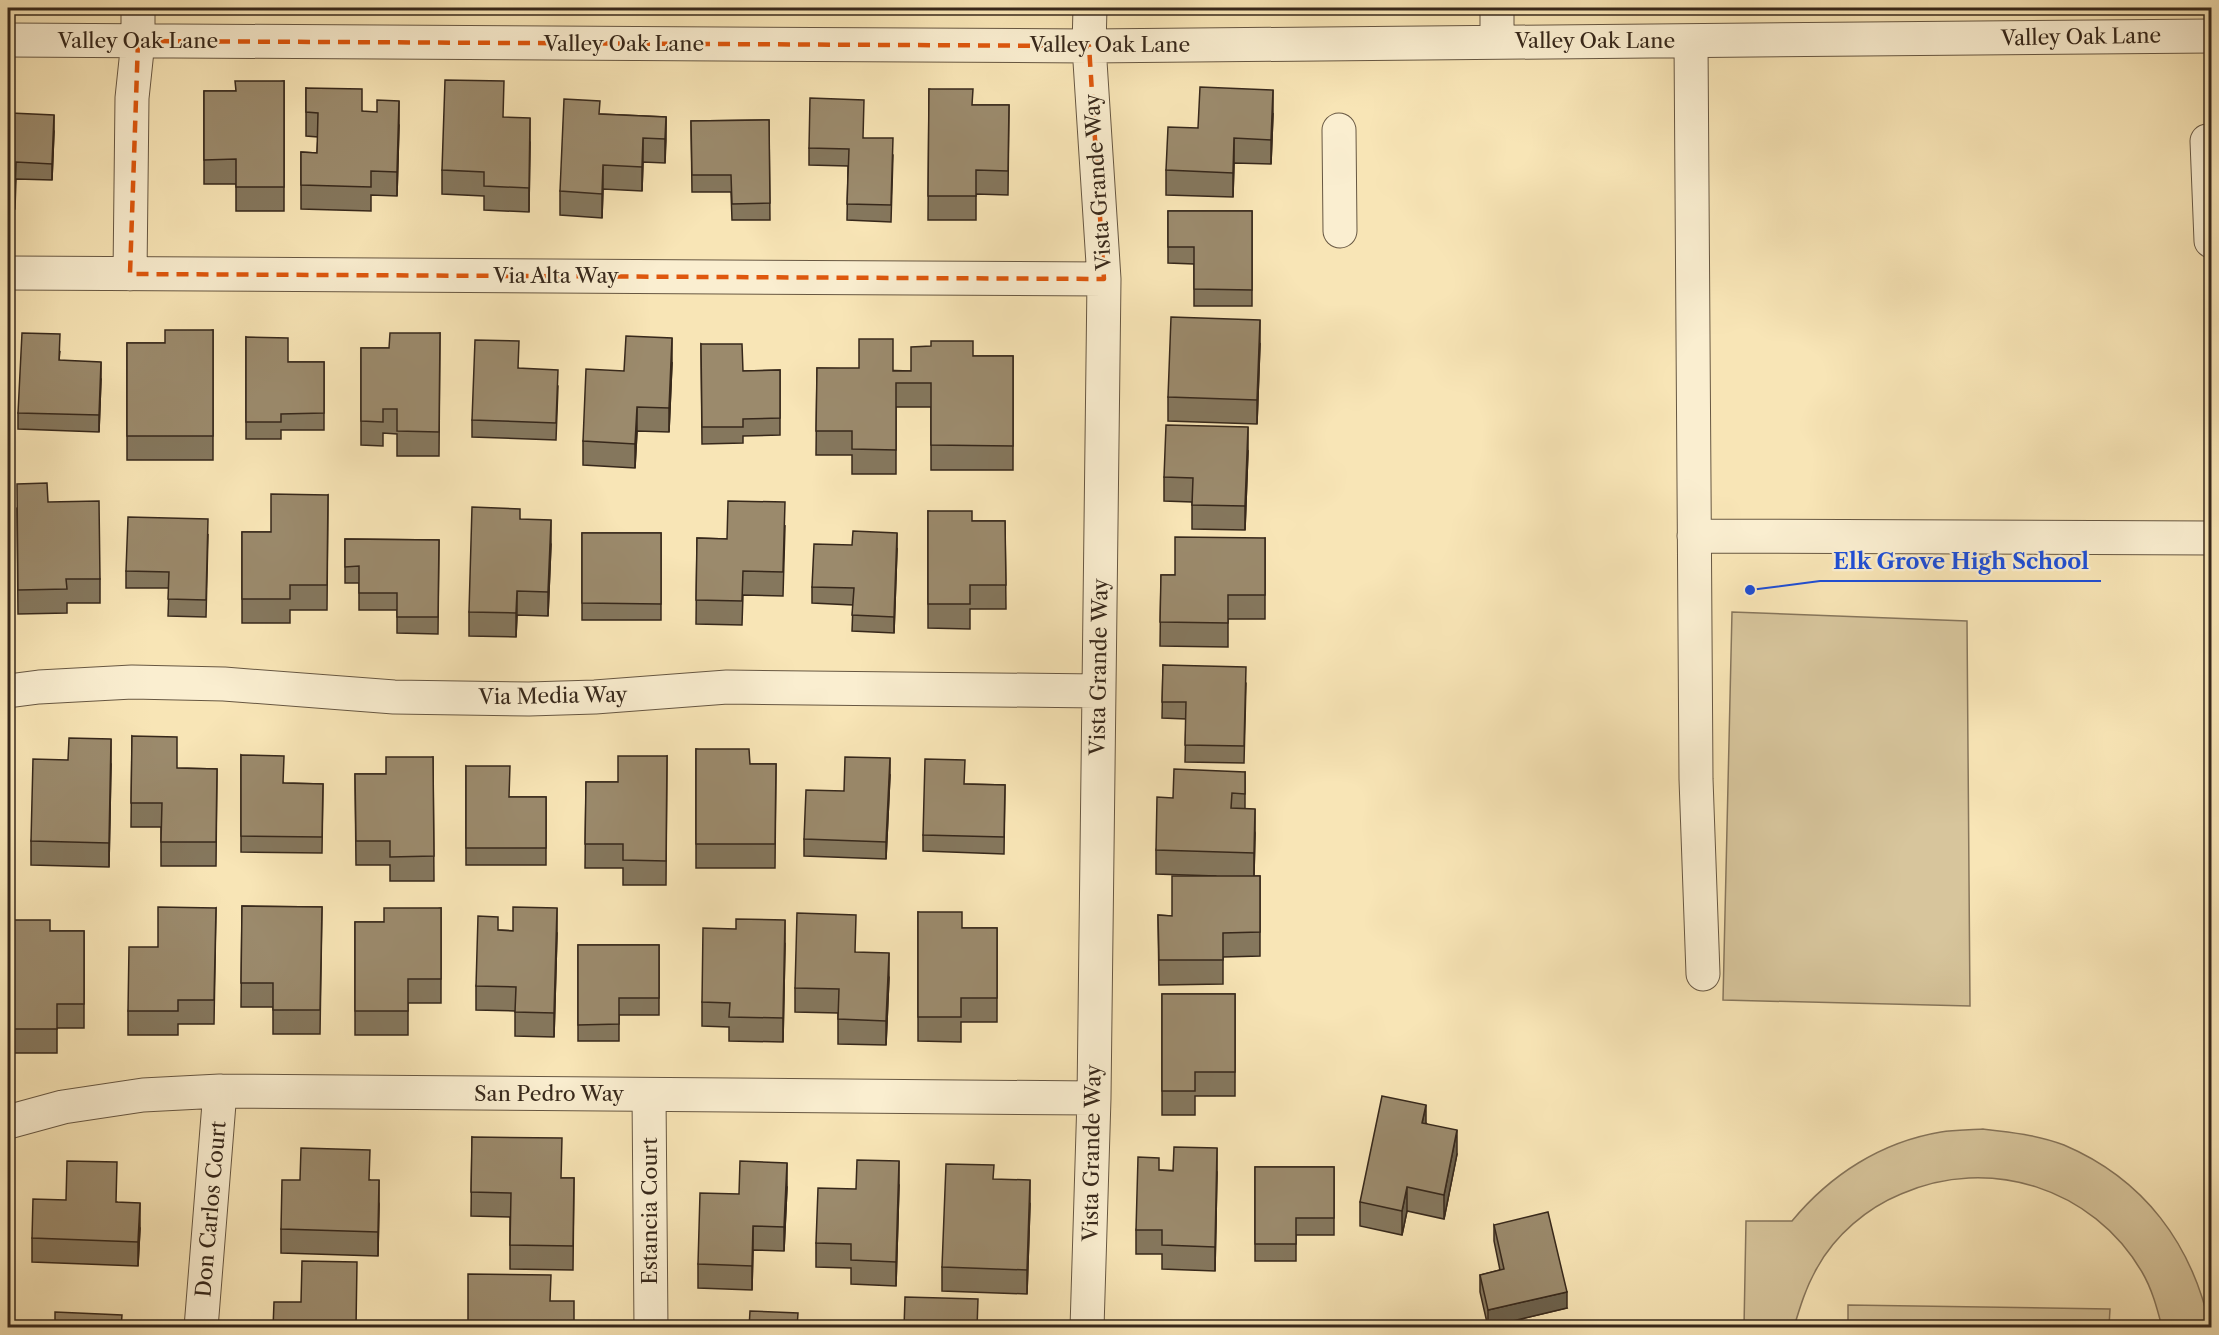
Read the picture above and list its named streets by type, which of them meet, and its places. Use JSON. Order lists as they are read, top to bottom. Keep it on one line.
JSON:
{"streets":{"street":["Valley Oak Lane","Vista Grande Way","Via Alta Way","Via Media Way","San Pedro Way","Don Carlos Court","Estancia Court"]},"crossings":[["Valley Oak Lane","Vista Grande Way"],["Vista Grande Way","Via Alta Way"],["Vista Grande Way","Via Media Way"],["Vista Grande Way","San Pedro Way"],["San Pedro Way","Don Carlos Court"],["San Pedro Way","Estancia Court"]],"places":["Elk Grove High School"]}
